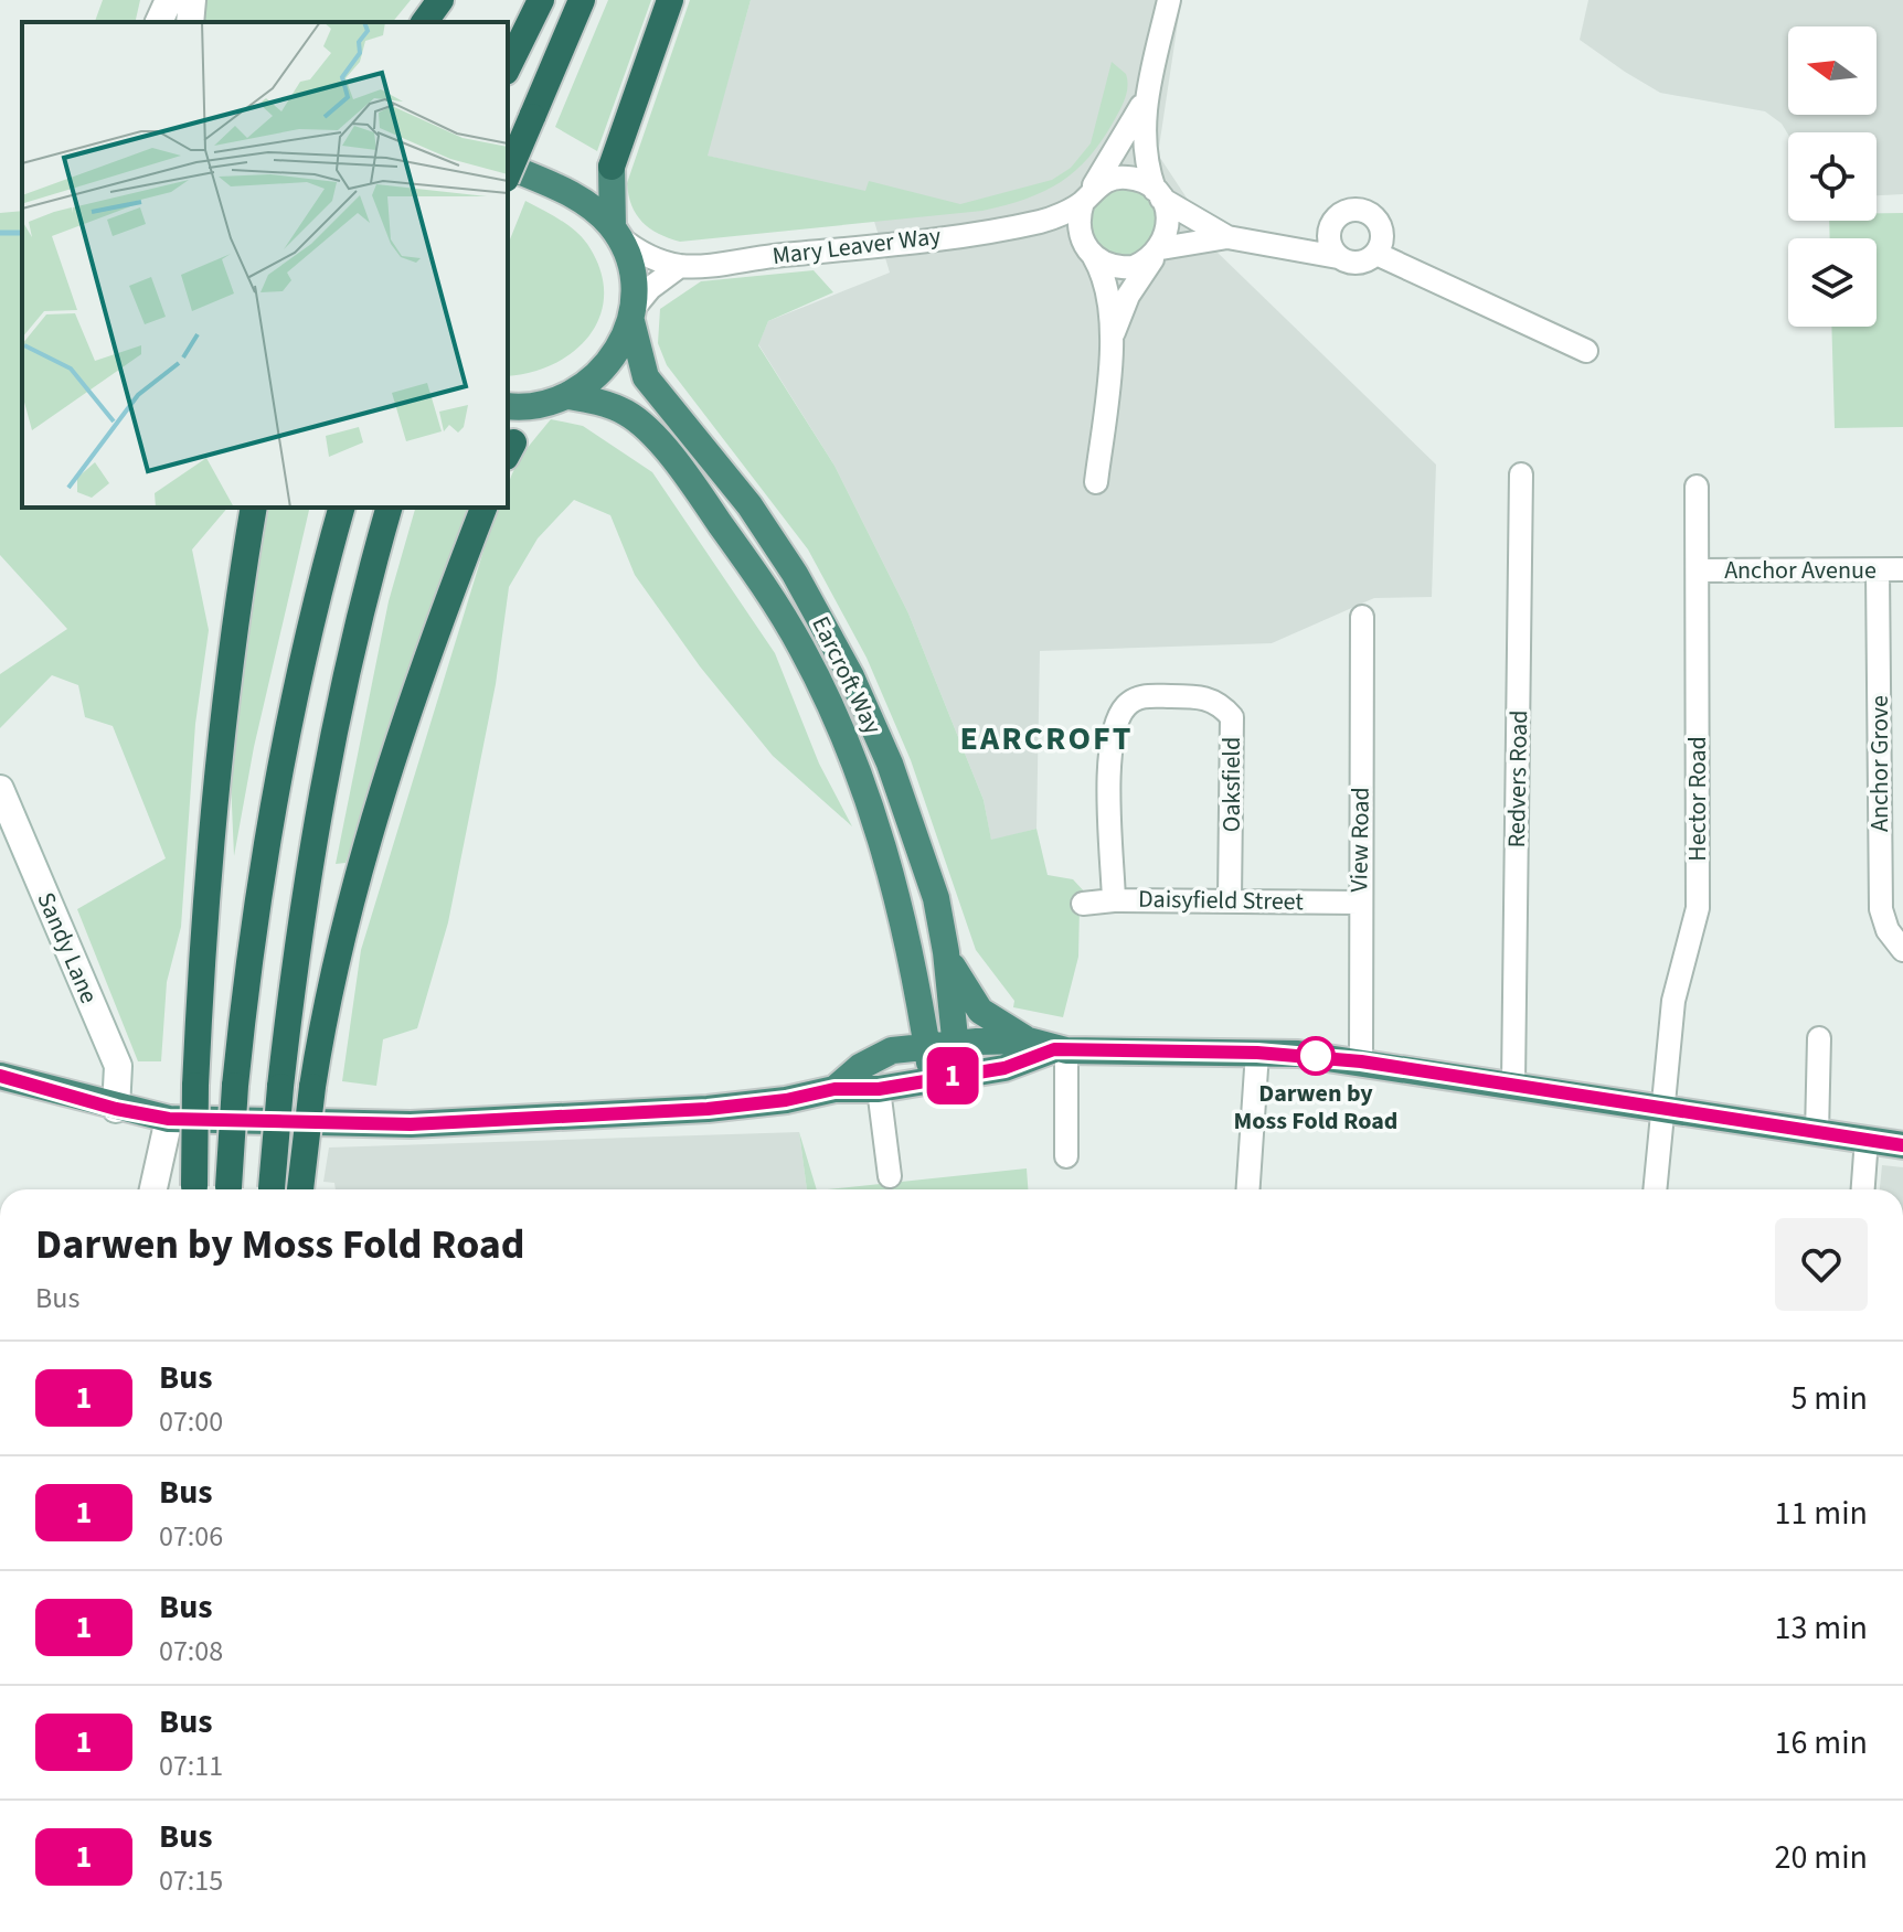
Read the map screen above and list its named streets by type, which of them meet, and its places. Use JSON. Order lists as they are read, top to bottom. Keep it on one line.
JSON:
{"streets":{"highway":["Earcroft Way"],"main road":["Sandy Lane"],"street":["Mary Leaver Way","Anchor Avenue","Anchor Grove","Redvers Road","Oaksfield","Hector Road","View Road","Daisyfield Street"]},"crossings":[["Mary Leaver Way","Earcroft Way"],["Anchor Avenue","Anchor Grove"],["Anchor Avenue","Hector Road"],["Oaksfield","Daisyfield Street"],["View Road","Daisyfield Street"]],"districts":["EARCROFT"],"places":["Darwen by Moss Fold Road"],"lines":["bus line 1"],"north":"left","page":{"on_map":"1","heading":["Darwen by Moss Fold Road","Bus"],"list":[{"mark":"1","name":"Bus","note":"07:00","value":"5 min"},{"mark":"1","name":"Bus","note":"07:06","value":"11 min"},{"mark":"1","name":"Bus","note":"07:08","value":"13 min"},{"mark":"1","name":"Bus","note":"07:11","value":"16 min"},{"mark":"1","name":"Bus","note":"07:15","value":"20 min"}]}}
